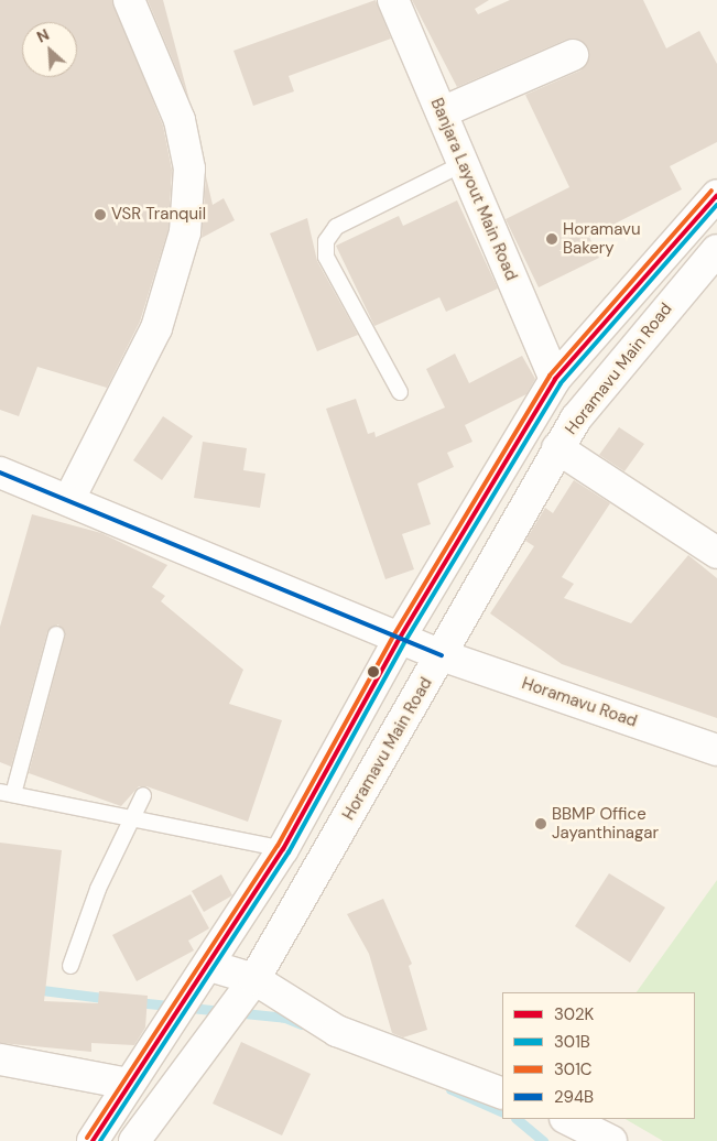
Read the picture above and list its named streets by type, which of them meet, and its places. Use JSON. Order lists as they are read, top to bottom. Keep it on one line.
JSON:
{"streets":{"street":["Banjara Layout Main Road","Horamavu Main Road","Horamavu Road"]},"crossings":[["Horamavu Main Road","Horamavu Road"]],"places":["VSR Tranquil","Horamavu Bakery","BBMP Office Jayanthinagar"],"lines":["transit line 301C","transit line 302K","transit line 301B","transit line 294B"],"legend":["302K","301B","301C","294B"],"north":"top left"}
